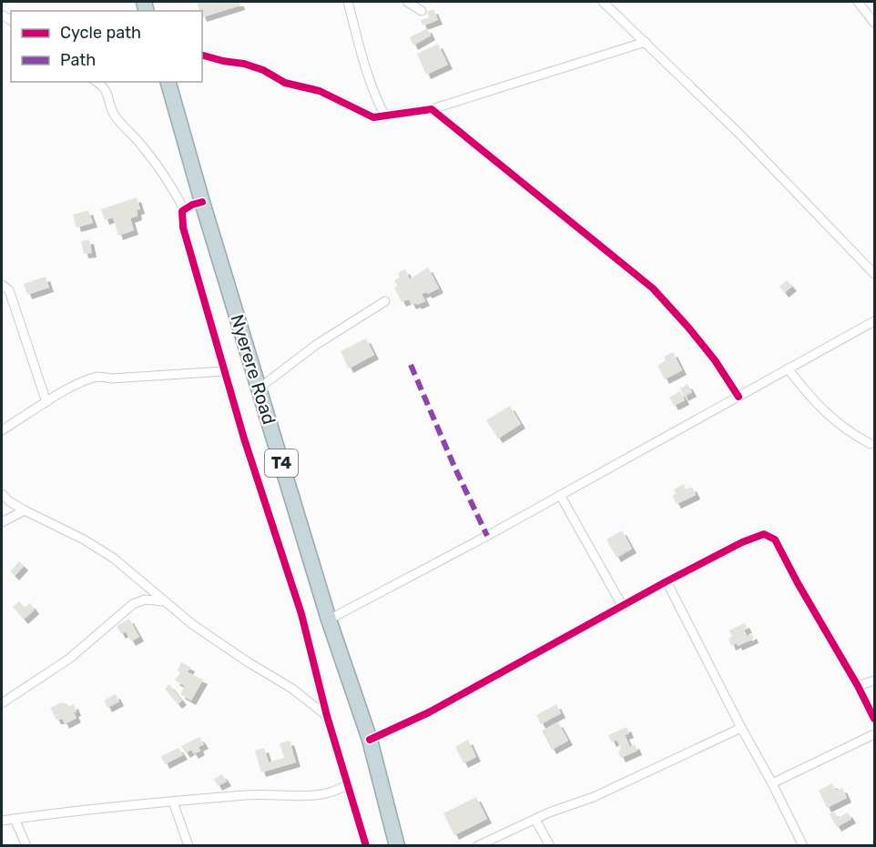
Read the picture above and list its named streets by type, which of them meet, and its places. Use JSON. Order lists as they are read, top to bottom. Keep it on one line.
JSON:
{"streets":{"highway":["Nyerere Road","T4"]},"legend":["Cycle path","Path"]}
